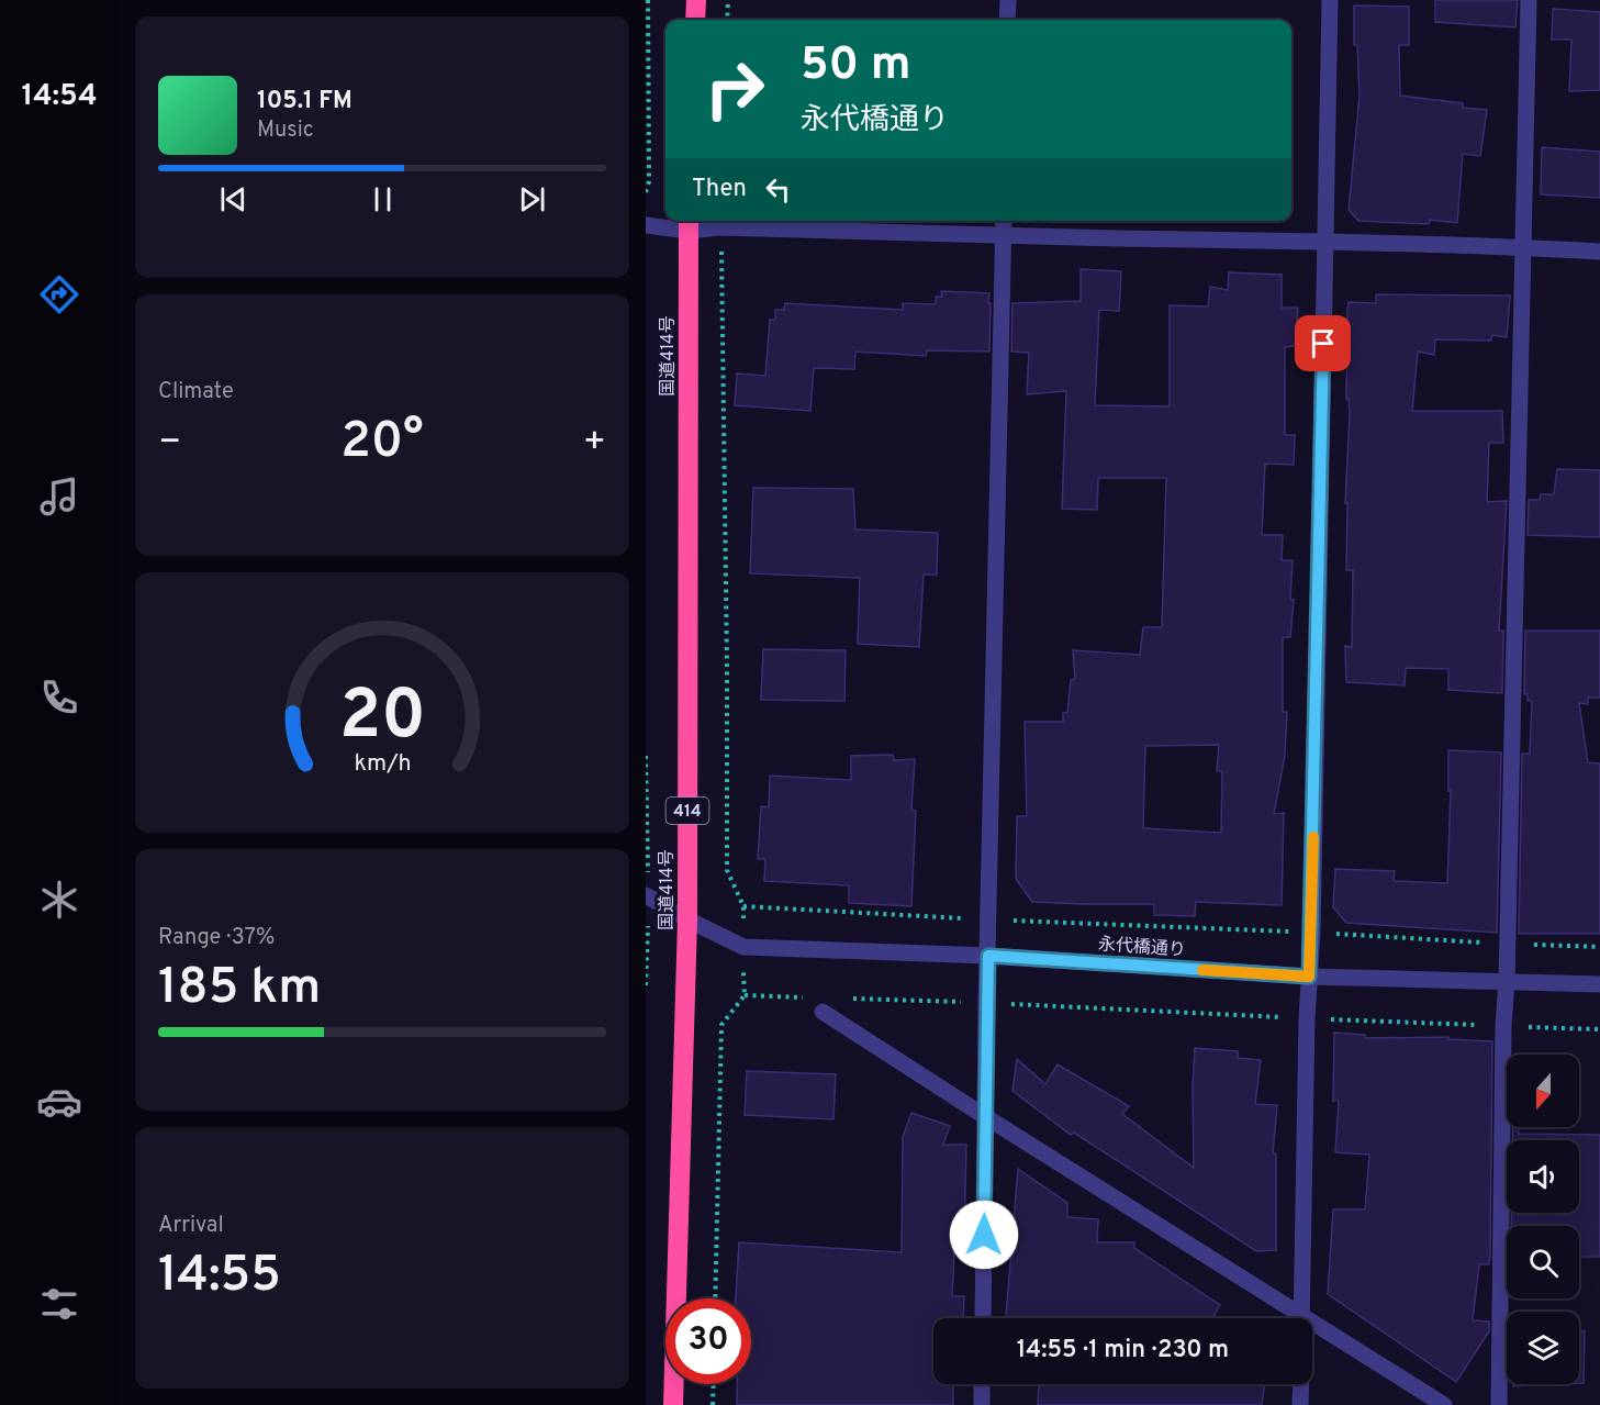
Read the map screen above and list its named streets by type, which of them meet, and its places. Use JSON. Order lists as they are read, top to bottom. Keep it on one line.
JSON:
{"streets":{"highway":["国道414号","414"],"street":["永代橋通り"]},"crossings":[["国道414号","永代橋通り"]],"north":"bottom","page":{"tabs":"14:54","turn":["50 m","永代橋通り"],"song":["105.1 FM","Music"],"then":"Then","tile":["Climate",["Range · 37%","185 km"],["Arrival","14:55"]],"heat":["−","20°","+"],"limit":"30","trip":"14:55 · 1 min · 230 m","gauge":["20","km/h"]}}
